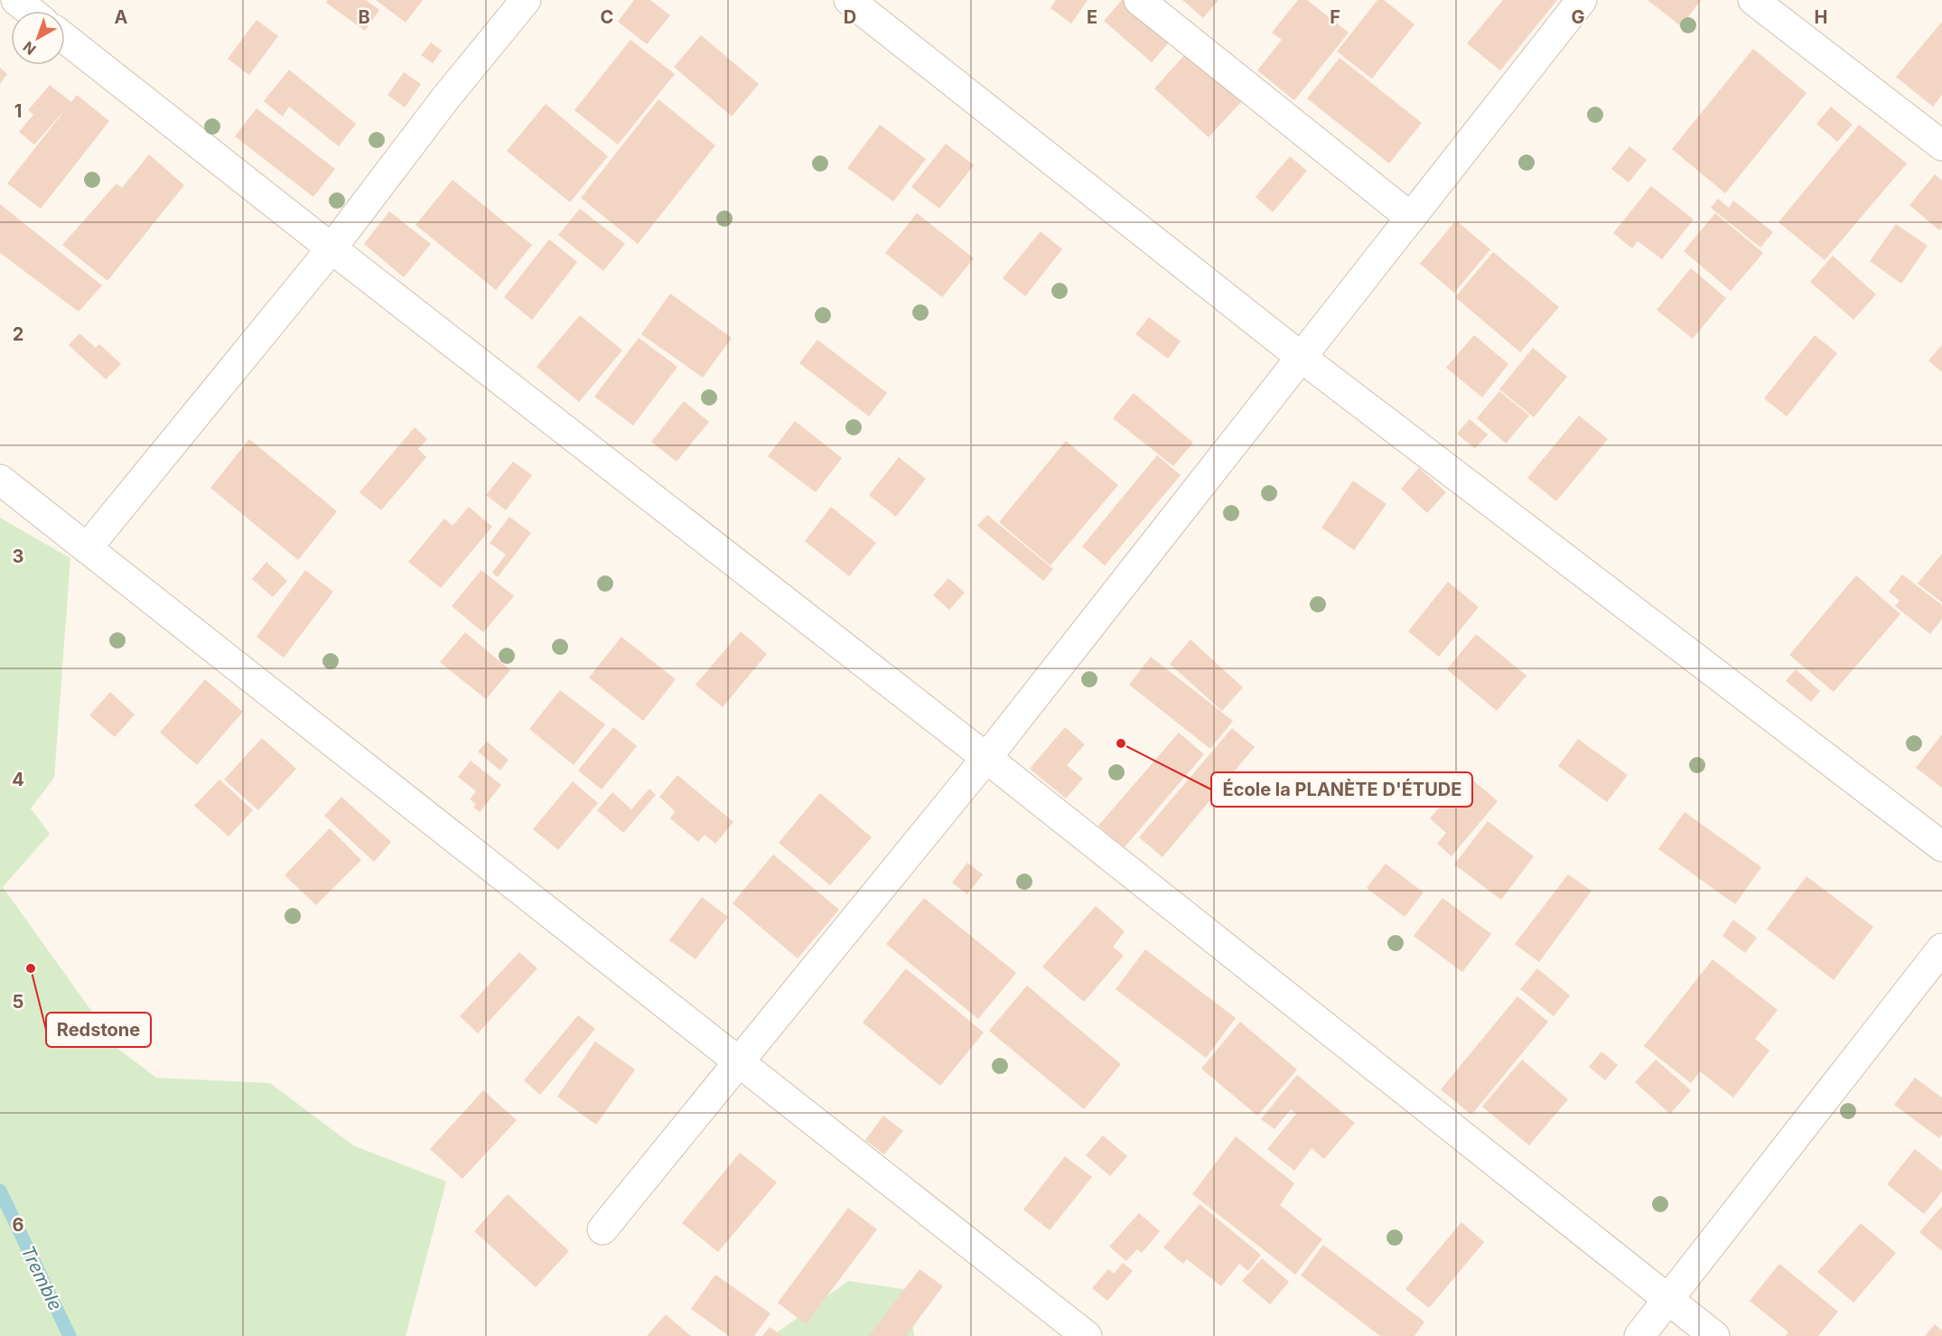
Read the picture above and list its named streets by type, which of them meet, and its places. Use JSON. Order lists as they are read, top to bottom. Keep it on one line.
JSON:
{"water":["Tremble"],"places":["École la PLANÈTE D'ÉTUDE","Redstone"],"north":"bottom left","grid":{"columns":["A","B","C","D","E","F","G","H"],"rows":["1","2","3","4","5","6"]}}
